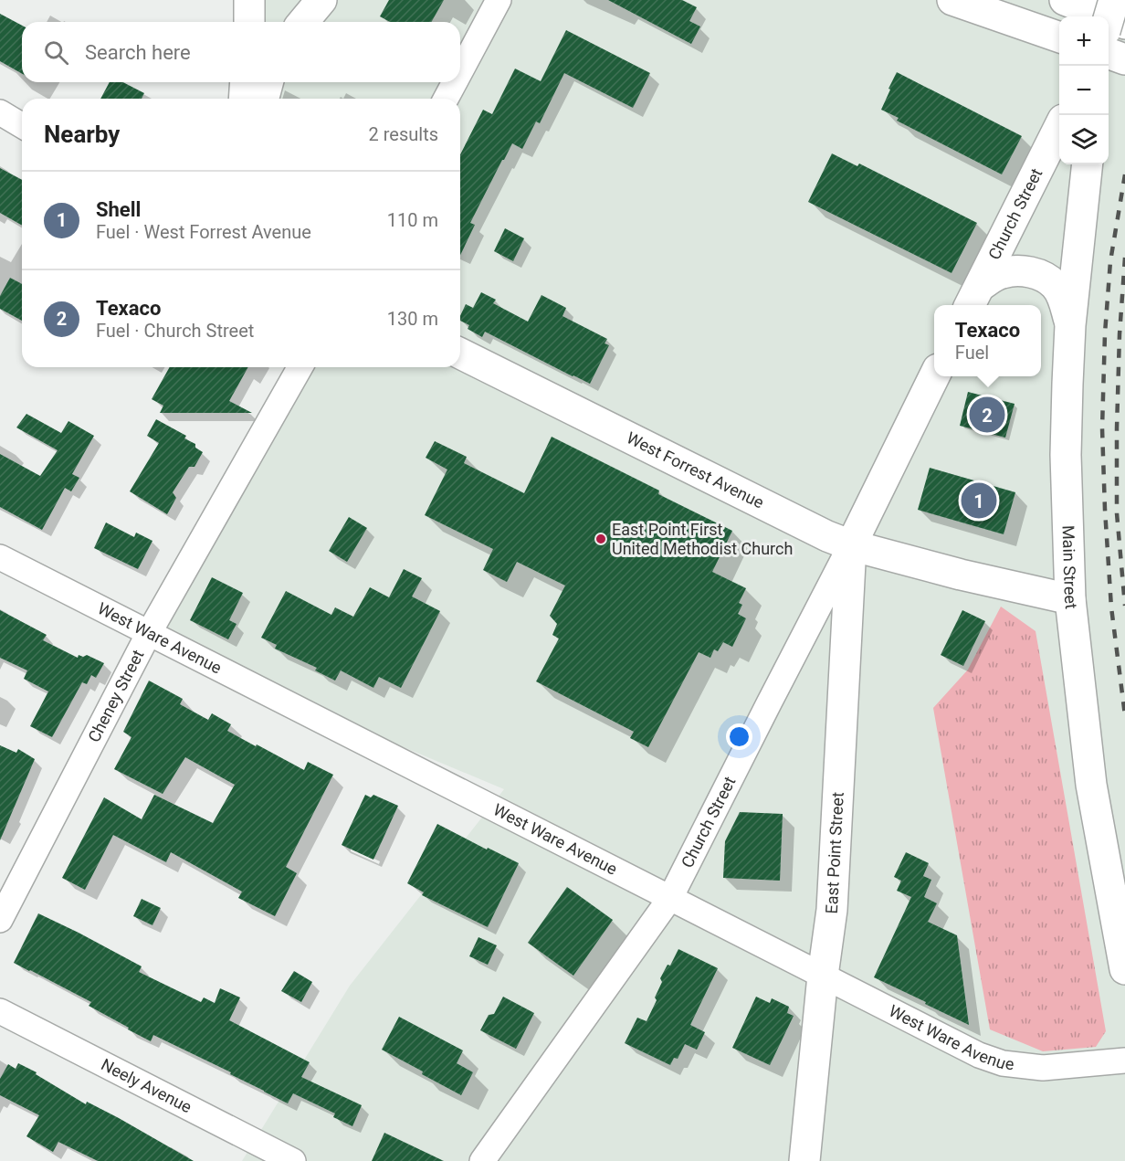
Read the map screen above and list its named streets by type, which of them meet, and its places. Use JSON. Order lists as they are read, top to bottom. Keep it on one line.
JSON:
{"streets":{"main road":["Church Street","West Forrest Avenue","Main Street","East Point Street"],"street":["West Ware Avenue","Cheney Street","Neely Avenue"]},"crossings":[["Church Street","West Forrest Avenue"],["Church Street","West Ware Avenue"],["Church Street","East Point Street"],["West Forrest Avenue","Main Street"],["West Forrest Avenue","East Point Street"],["West Ware Avenue","Cheney Street"],["West Ware Avenue","East Point Street"]],"places":["East Point First United Methodist Church"],"page":{"map_buttons":["+","−"],"search":"Search here","heading":["Nearby","2 results"],"list":[{"mark":"1","name":"Shell","note":"Fuel · West Forrest Avenue","value":"110 m"},{"mark":"2","name":"Texaco","note":"Fuel · Church Street","value":"130 m"}],"popup":["Texaco","Fuel"],"pins":["2","1"]}}
